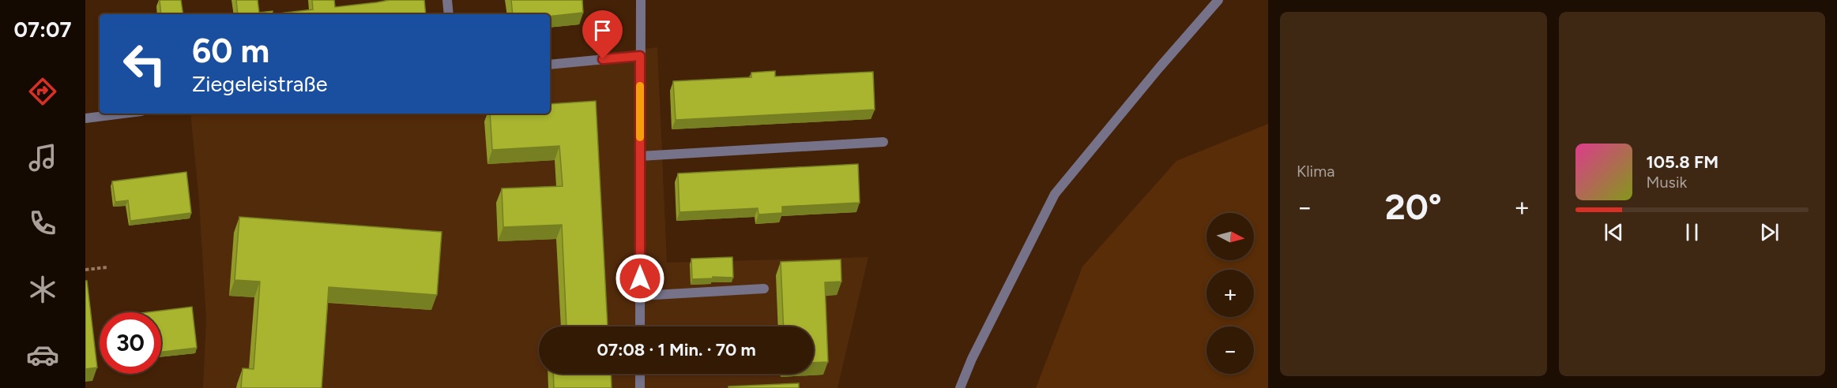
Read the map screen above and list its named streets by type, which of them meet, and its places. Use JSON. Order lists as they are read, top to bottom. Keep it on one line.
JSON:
{"north":"right","page":{"tabs":"07:07","tile":"Klima","turn":["60 m","Ziegeleistraße"],"song":["105.8 FM","Musik"],"heat":["−","20°","+"],"map_buttons":["+","−"],"limit":"30","trip":"07:08 · 1 Min. · 70 m"}}
